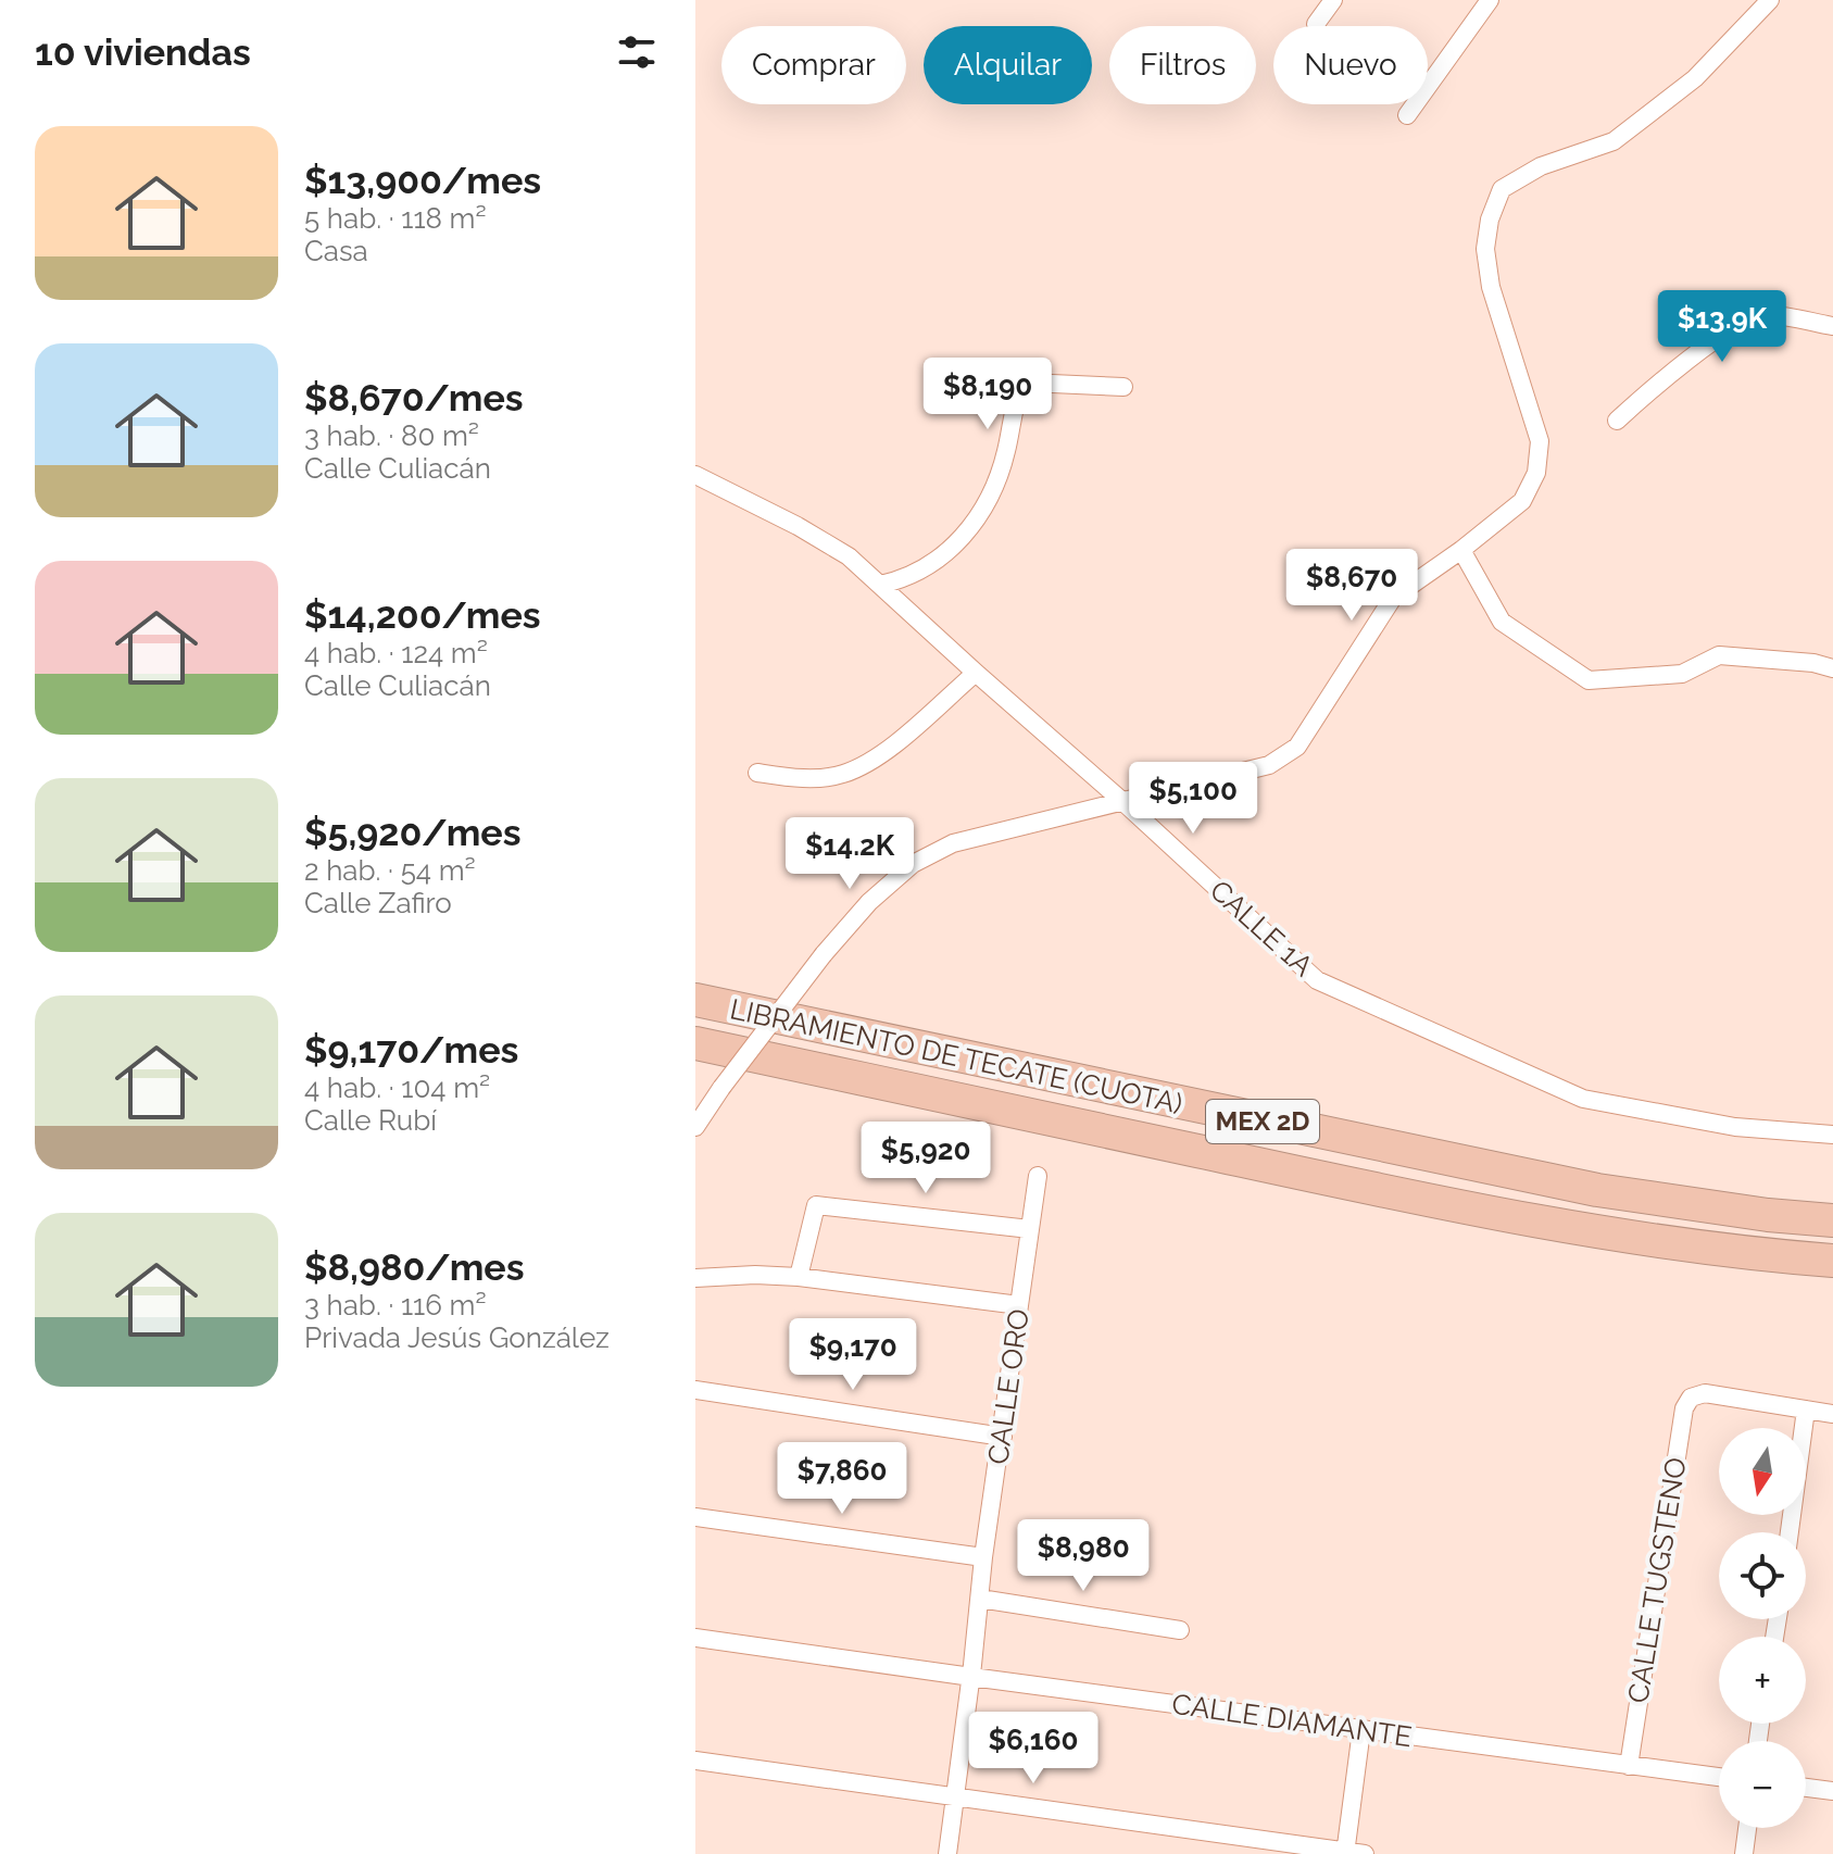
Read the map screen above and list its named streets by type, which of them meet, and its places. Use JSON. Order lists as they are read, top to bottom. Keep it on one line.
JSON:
{"streets":{"highway":["LIBRAMIENTO DE TECATE (CUOTA)","MEX 2D"],"street":["CALLE 1A","CALLE ORO","CALLE TUGSTENO","CALLE DIAMANTE"]},"crossings":[["CALLE ORO","CALLE DIAMANTE"],["CALLE TUGSTENO","CALLE DIAMANTE"]],"north":"bottom","page":{"heading":"10 viviendas","chip":["Comprar","Alquilar","Filtros","Nuevo"],"list":[{"name":"$13,900/mes","note":"5 hab. · 118 m² · Casa"},{"name":"$8,670/mes","note":"3 hab. · 80 m² · Calle Culiacán"},{"name":"$14,200/mes","note":"4 hab. · 124 m² · Calle Culiacán"},{"name":"$5,920/mes","note":"2 hab. · 54 m² · Calle Zafiro"},{"name":"$9,170/mes","note":"4 hab. · 104 m² · Calle Rubí"},{"name":"$8,980/mes","note":"3 hab. · 116 m² · Privada Jesús González"}],"price":["$13.9K","$8,190","$8,670","$5,100","$14.2K","$5,920","$9,170","$7,860","$8,980","$6,160"],"map_buttons":["+","−"]}}
